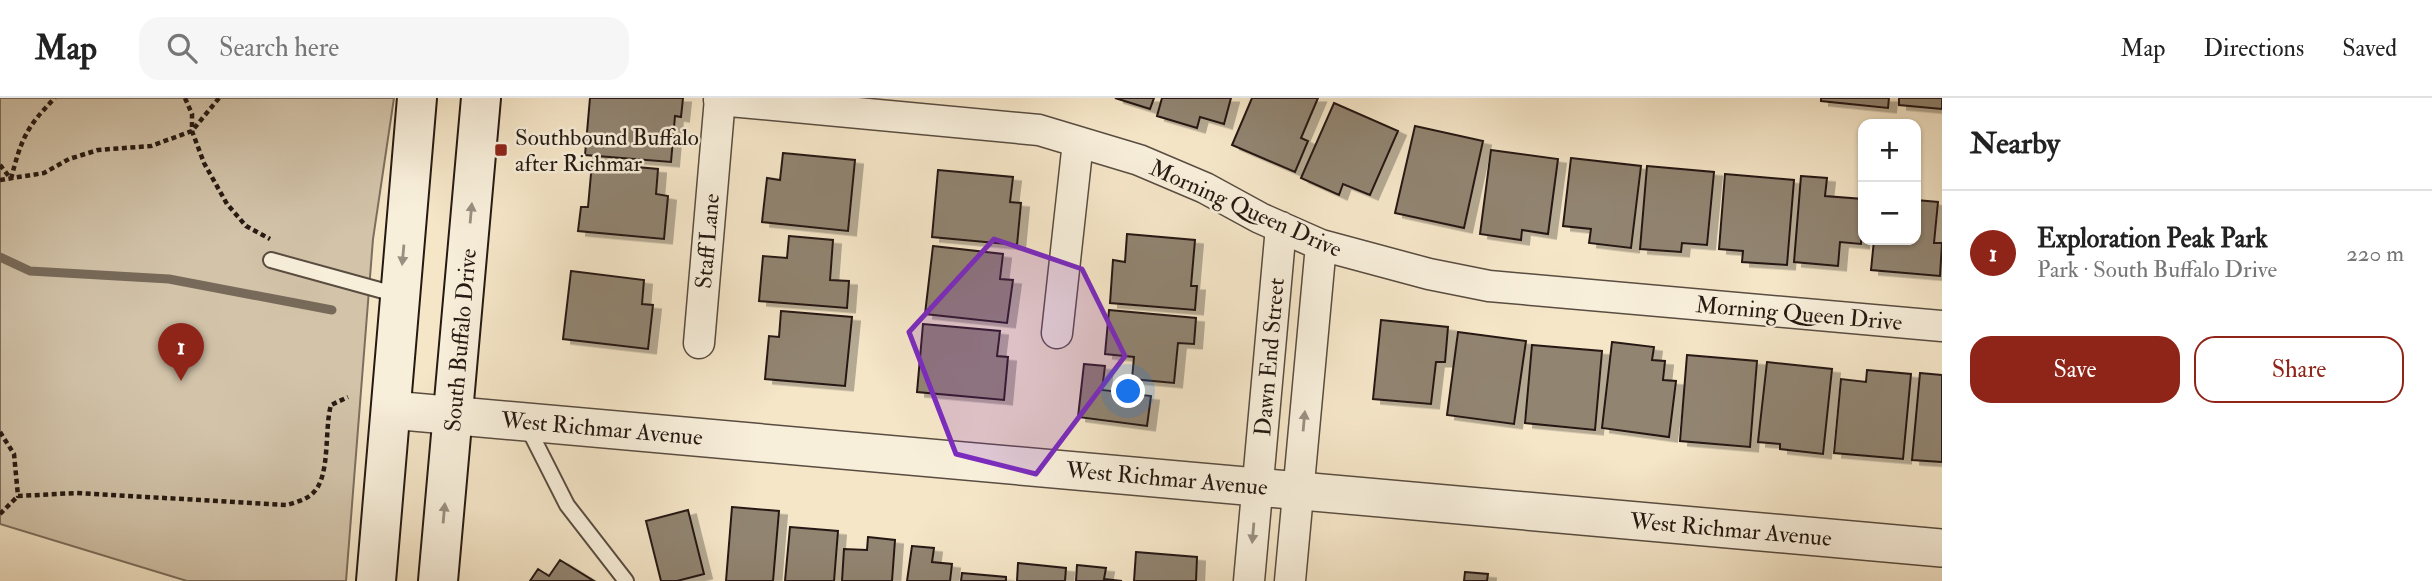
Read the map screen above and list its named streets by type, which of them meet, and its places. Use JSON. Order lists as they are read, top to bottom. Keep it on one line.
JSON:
{"streets":{"main road":["South Buffalo Drive"],"street":["Morning Queen Drive","Staff Lane","Dawn End Street","West Richmar Avenue"]},"crossings":[["Morning Queen Drive","Staff Lane"],["Morning Queen Drive","Dawn End Street"],["South Buffalo Drive","West Richmar Avenue"],["Dawn End Street","West Richmar Avenue"]],"places":{"transit":["Southbound Buffalo after Richmar"]},"page":{"header":"Map","search":"Search here","nav":["Map","Directions","Saved"],"heading":"Nearby","map_buttons":["+","−"],"list":[{"mark":"1","name":"Exploration Peak Park","note":"Park · South Buffalo Drive","value":"220 m"}],"buttons":["Save","Share"],"pins":"1"}}
